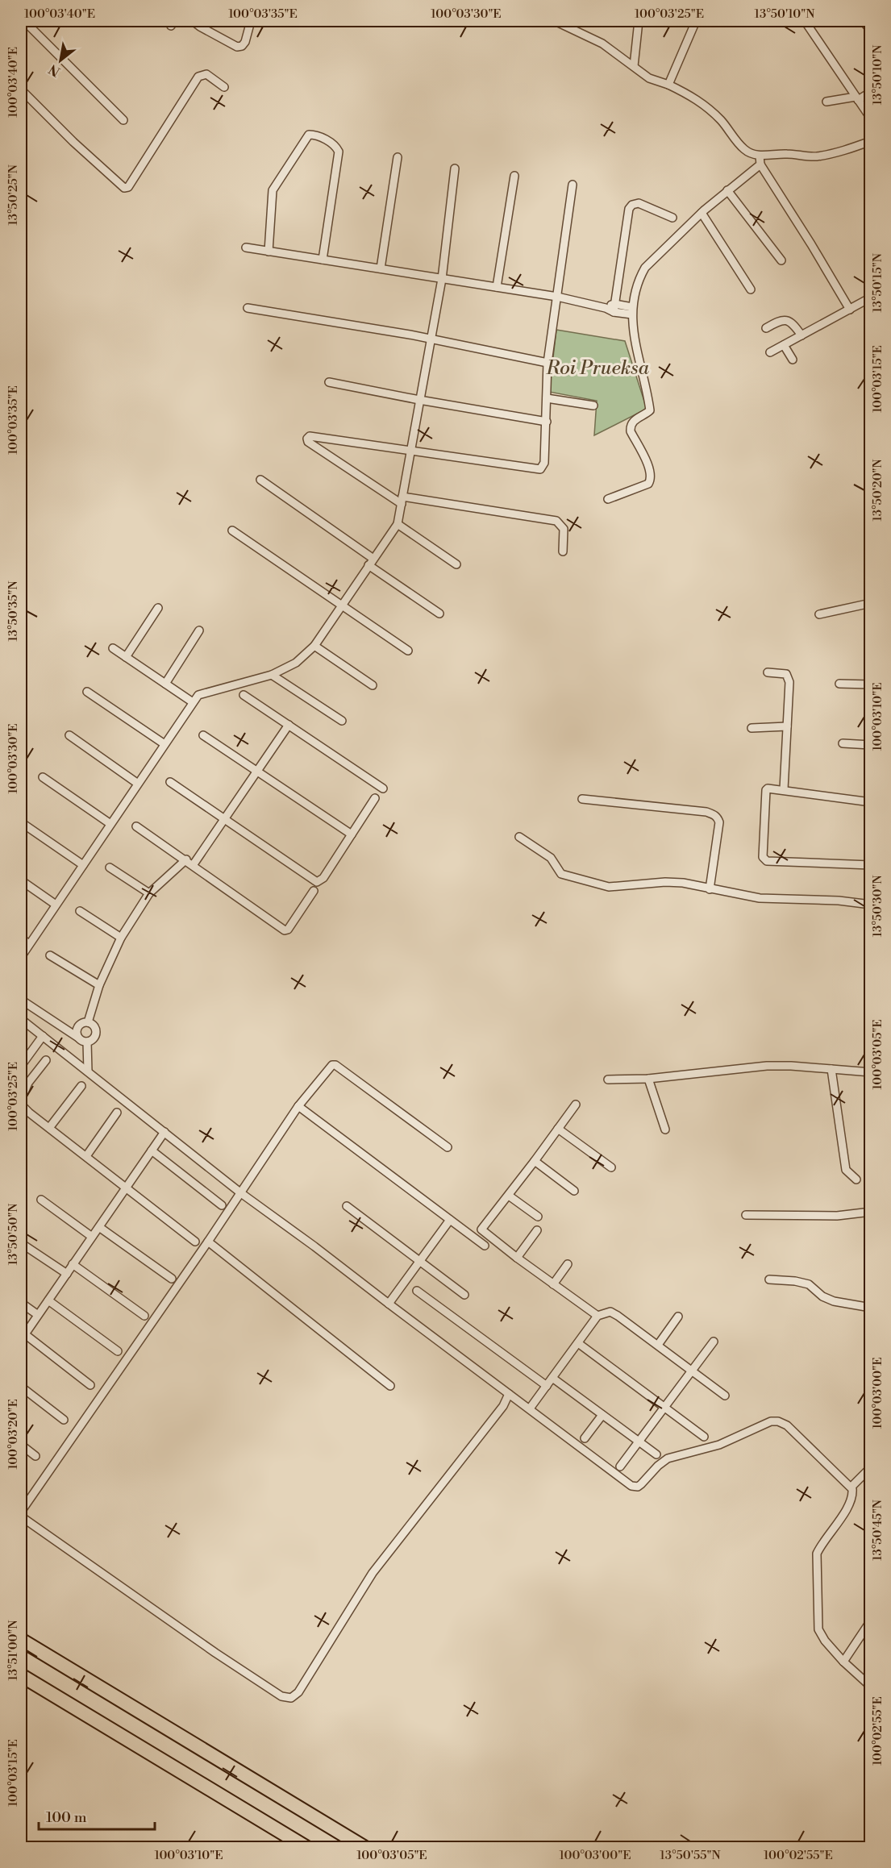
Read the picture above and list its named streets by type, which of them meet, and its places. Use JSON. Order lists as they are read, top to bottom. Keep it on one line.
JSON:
{"parks":["Roi Prueksa"],"scale_bar":"100 m","north":"bottom left","coordinates":["100°03'40\"E","100°03'35\"E","100°03'30\"E","100°03'25\"E","13°50'10\"N","13°50'25\"N","13°50'15\"N","100°03'15\"E","13°50'20\"N","13°50'35\"N","100°03'10\"E","13°50'30\"N","100°03'05\"E","13°50'50\"N","100°03'00\"E","100°03'20\"E","13°50'45\"N","13°51'00\"N","100°02'55\"E","13°50'55\"N"]}
